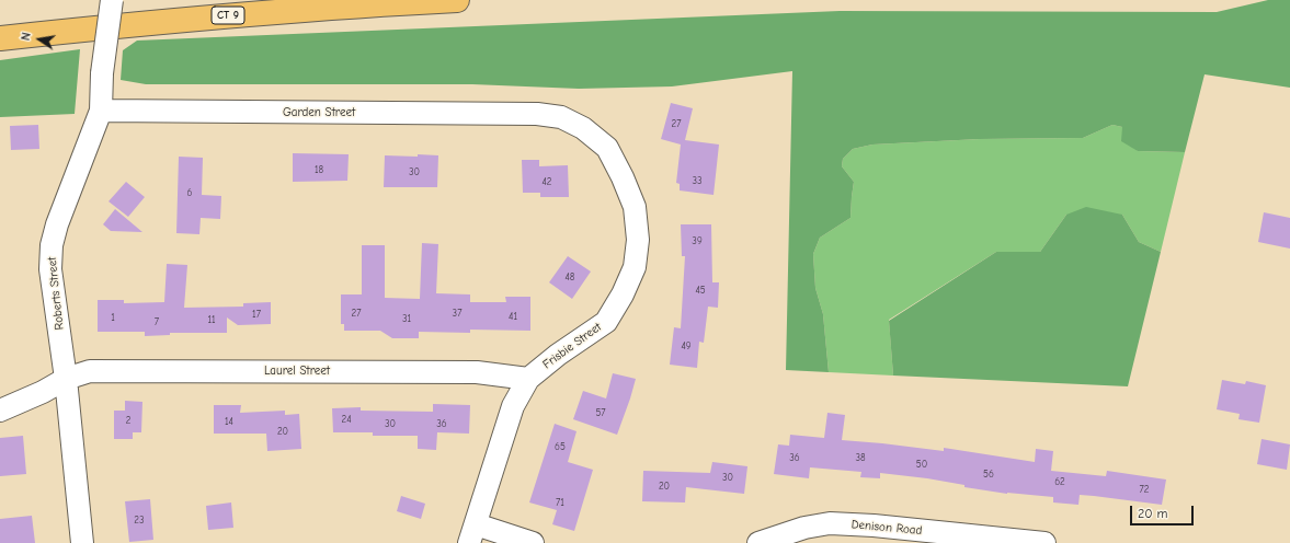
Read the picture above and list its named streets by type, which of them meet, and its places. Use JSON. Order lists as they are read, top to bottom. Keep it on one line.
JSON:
{"streets":{"highway":["CT 9"],"street":["Garden Street","Roberts Street","Frisbie Street","Laurel Street","Denison Road"]},"crossings":[["Garden Street","Roberts Street"],["Garden Street","Frisbie Street"],["Roberts Street","Laurel Street"],["Frisbie Street","Laurel Street"]],"house_numbers":["27","18","30","33","42","6","39","48","45","27","37","17","41","1","31","11","7","49","57","24","2","14","30","36","20","65","36","38","50","56","30","62","20","72","71","23"],"scale_bar":"20 m","north":"left"}
